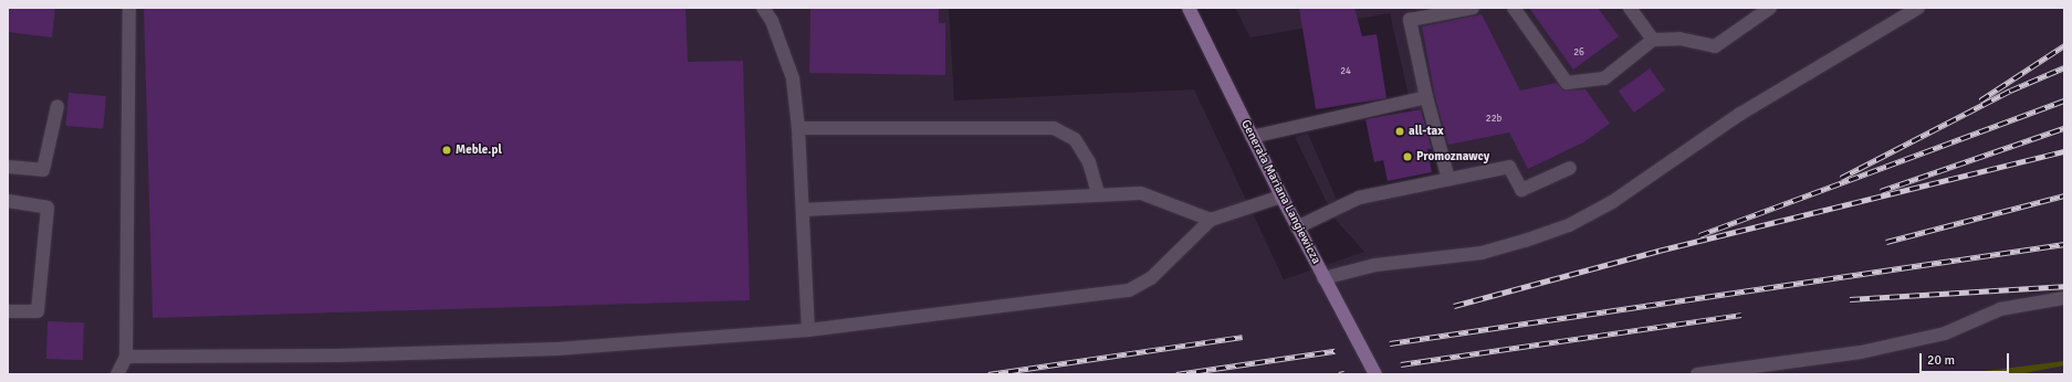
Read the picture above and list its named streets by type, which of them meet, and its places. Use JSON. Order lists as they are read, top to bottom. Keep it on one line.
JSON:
{"streets":{"street":["Generała Mariana Langiewicza"]},"places":["all-tax","Meble.pl","Promoznawcy"],"house_numbers":["26","24","22b"],"scale_bar":"20 m"}
